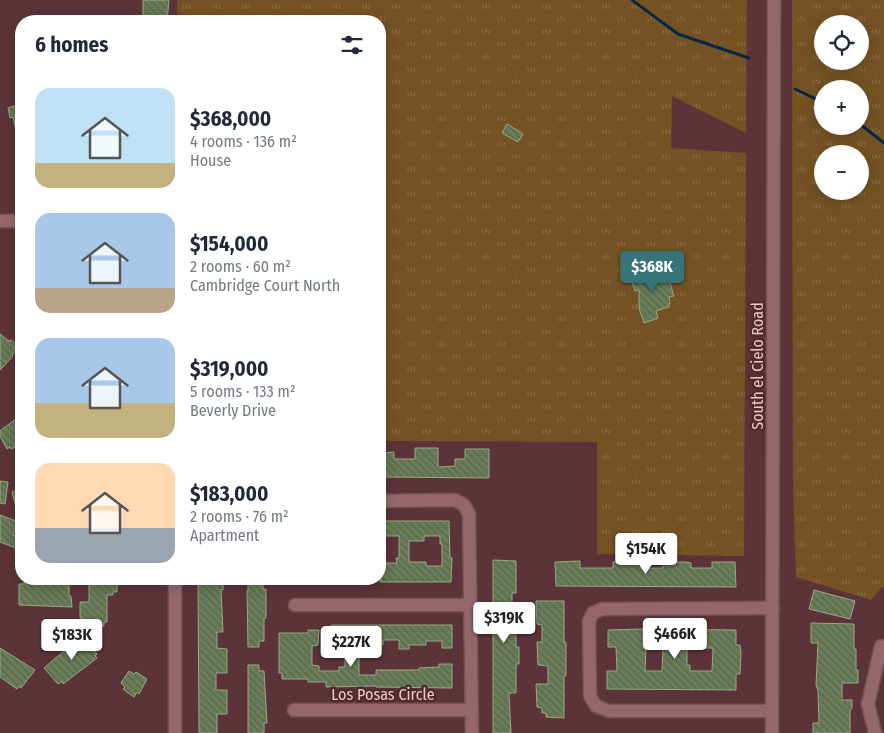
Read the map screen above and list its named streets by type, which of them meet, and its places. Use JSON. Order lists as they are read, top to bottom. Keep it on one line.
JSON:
{"streets":{"street":["South el Cielo Road","Los Posas Circle"]},"page":{"map_buttons":["+","−"],"heading":"6 homes","list":[{"name":"$368,000","note":"4 rooms · 136 m² · House"},{"name":"$154,000","note":"2 rooms · 60 m² · Cambridge Court North"},{"name":"$319,000","note":"5 rooms · 133 m² · Beverly Drive"},{"name":"$183,000","note":"2 rooms · 76 m² · Apartment"}],"price":["$368K","$154K","$319K","$466K","$183K","$227K"]}}
